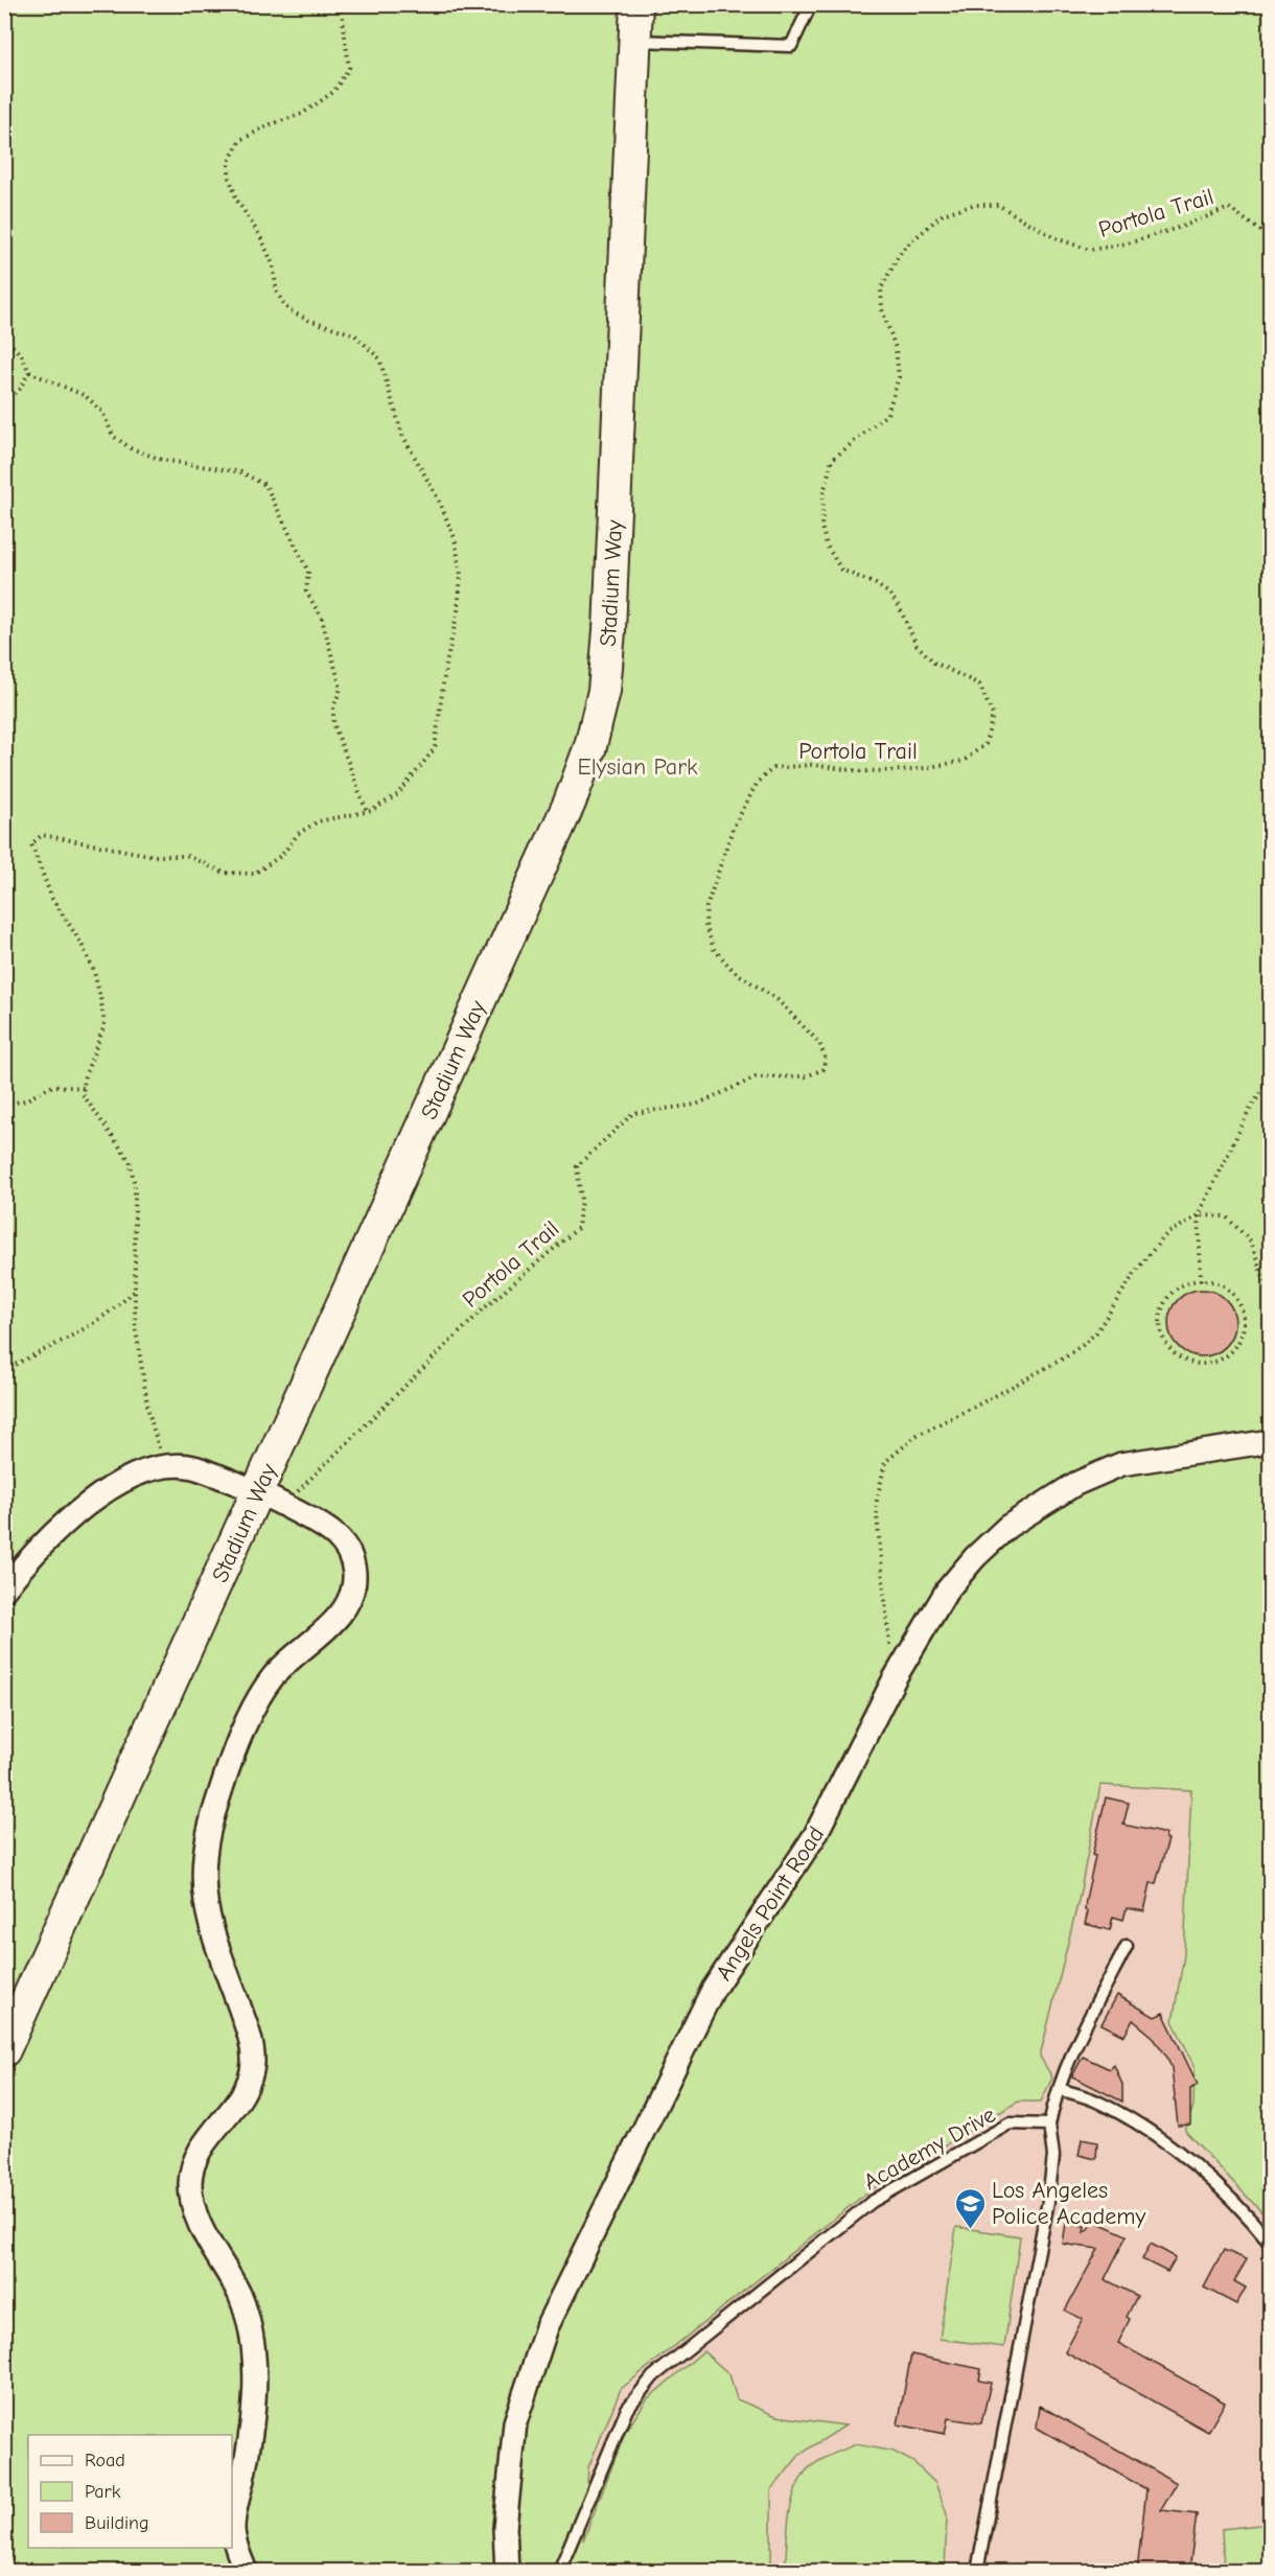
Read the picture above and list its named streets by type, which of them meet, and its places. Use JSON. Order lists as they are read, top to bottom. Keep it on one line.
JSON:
{"streets":{"main road":["Stadium Way"],"street":["Angels Point Road"],"lane":["Academy Drive"],"path":["Portola Trail"]},"parks":["Elysian Park"],"places":{"school or university":["Los Angeles Police Academy"]},"legend":["Road","Park","Building"]}
